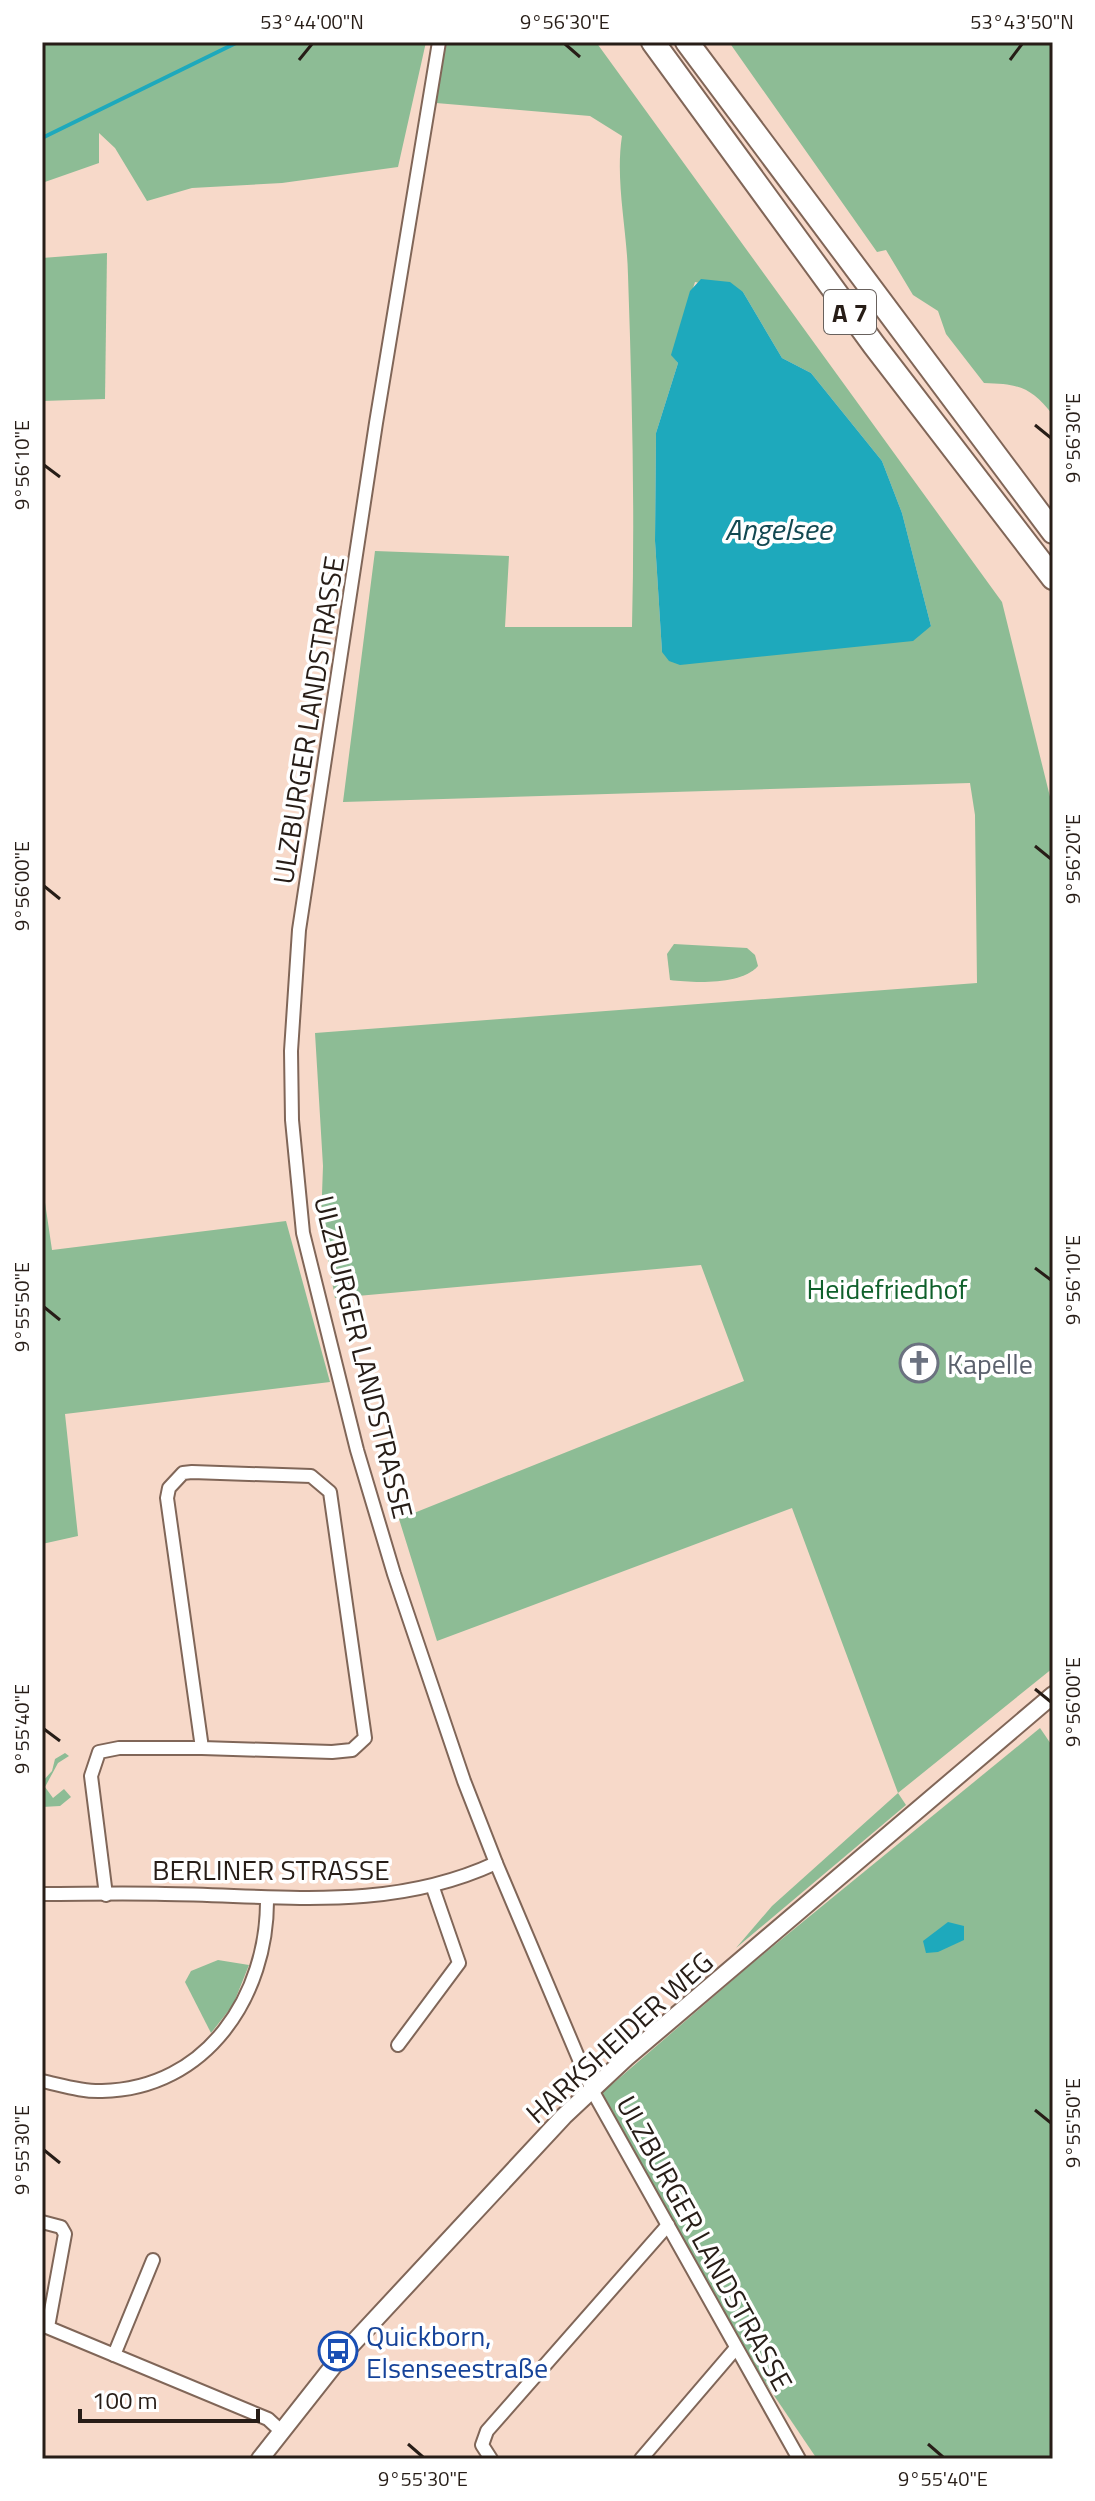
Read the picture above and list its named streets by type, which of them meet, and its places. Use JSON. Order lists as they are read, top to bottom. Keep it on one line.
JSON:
{"streets":{"highway":["A 7"],"main road":["HARKSHEIDER WEG"],"street":["ULZBURGER LANDSTRASSE","BERLINER STRASSE"]},"crossings":[["ULZBURGER LANDSTRASSE","BERLINER STRASSE"],["ULZBURGER LANDSTRASSE","HARKSHEIDER WEG"]],"water":["Angelsee"],"parks":["Heidefriedhof"],"places":{"church":["Kapelle"],"bus stop":["Quickborn, Elsenseestraße"]},"scale_bar":"100 m","coordinates":["53°44'00\"N","9°56'30\"E","53°43'50\"N","9°56'10\"E","9°56'20\"E","9°56'00\"E","9°55'50\"E","9°55'40\"E","9°55'30\"E"]}
